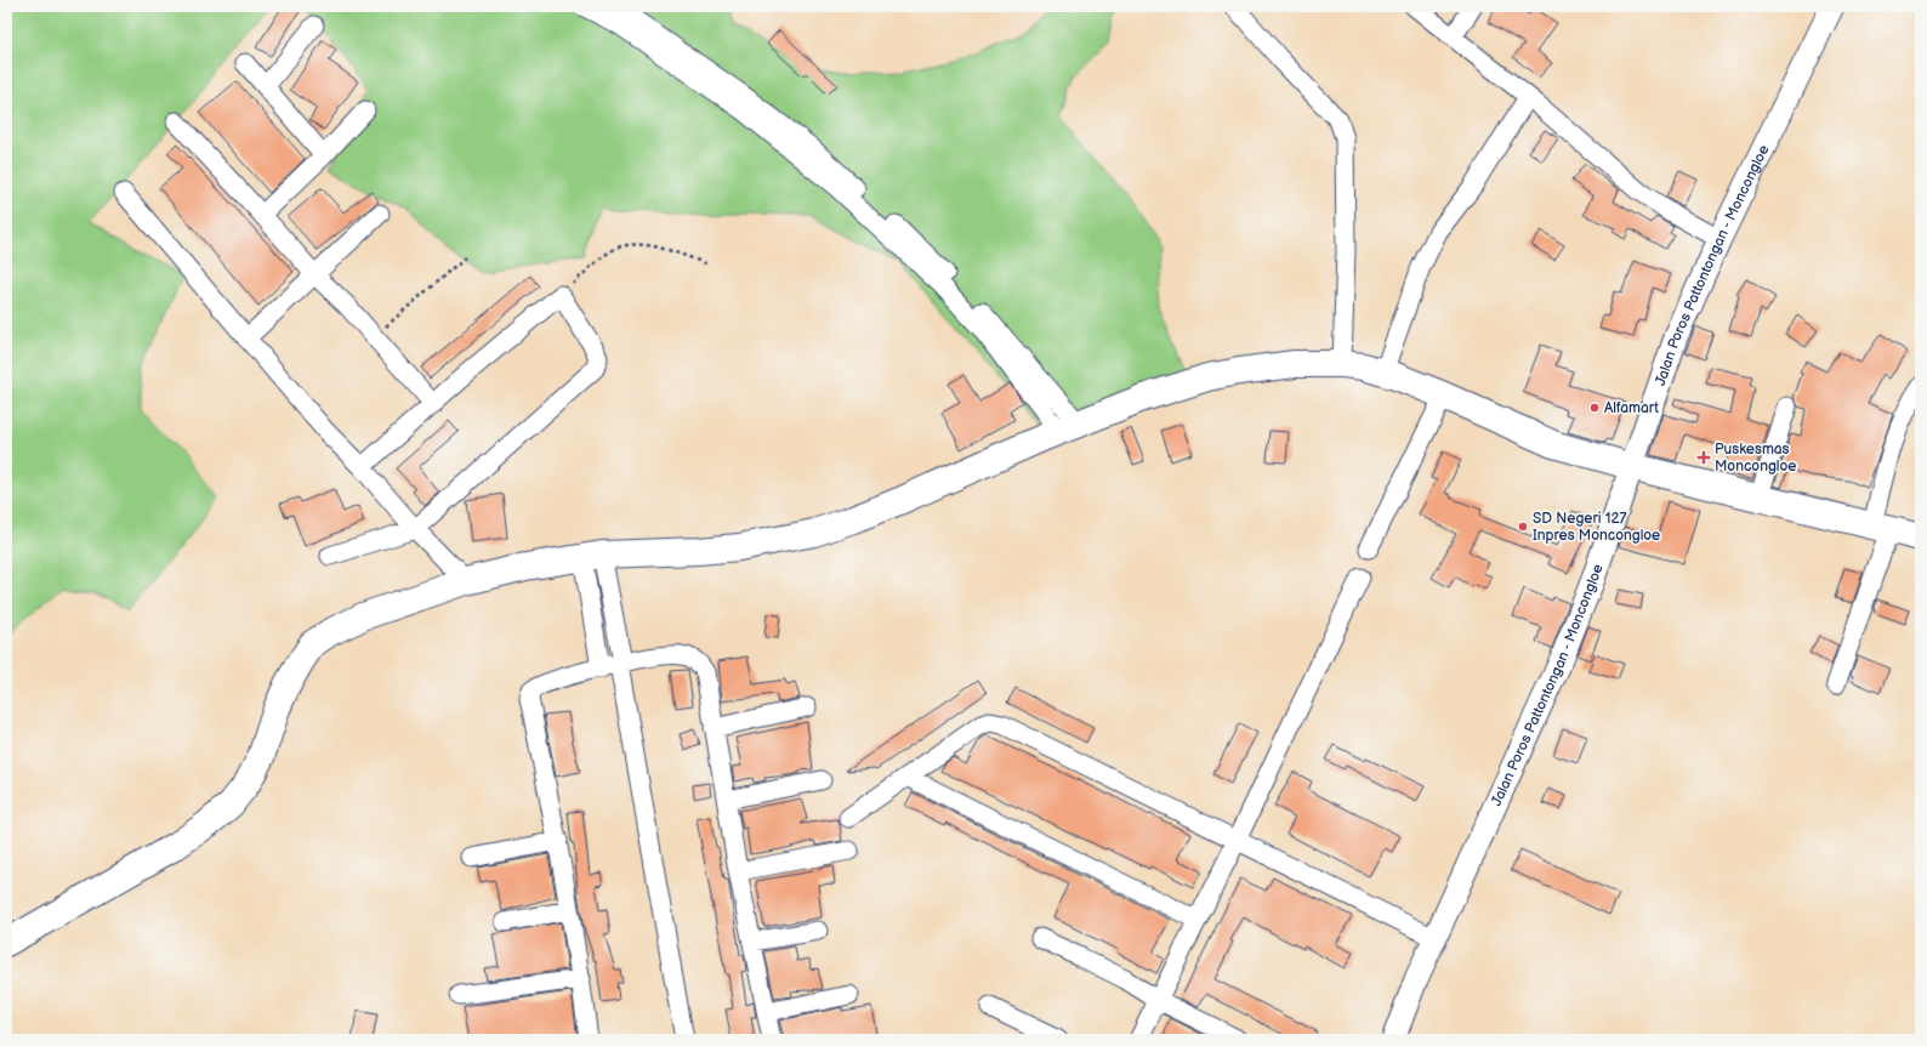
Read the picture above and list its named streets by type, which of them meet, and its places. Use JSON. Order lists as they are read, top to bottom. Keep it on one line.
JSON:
{"streets":{"street":["Jalan Poros Pattontongan - Moncongloe"]},"places":{"other":["Alfamart","SD Negeri 127 Inpres Moncongloe"],"health":["Puskesmas Moncongloe"]}}
